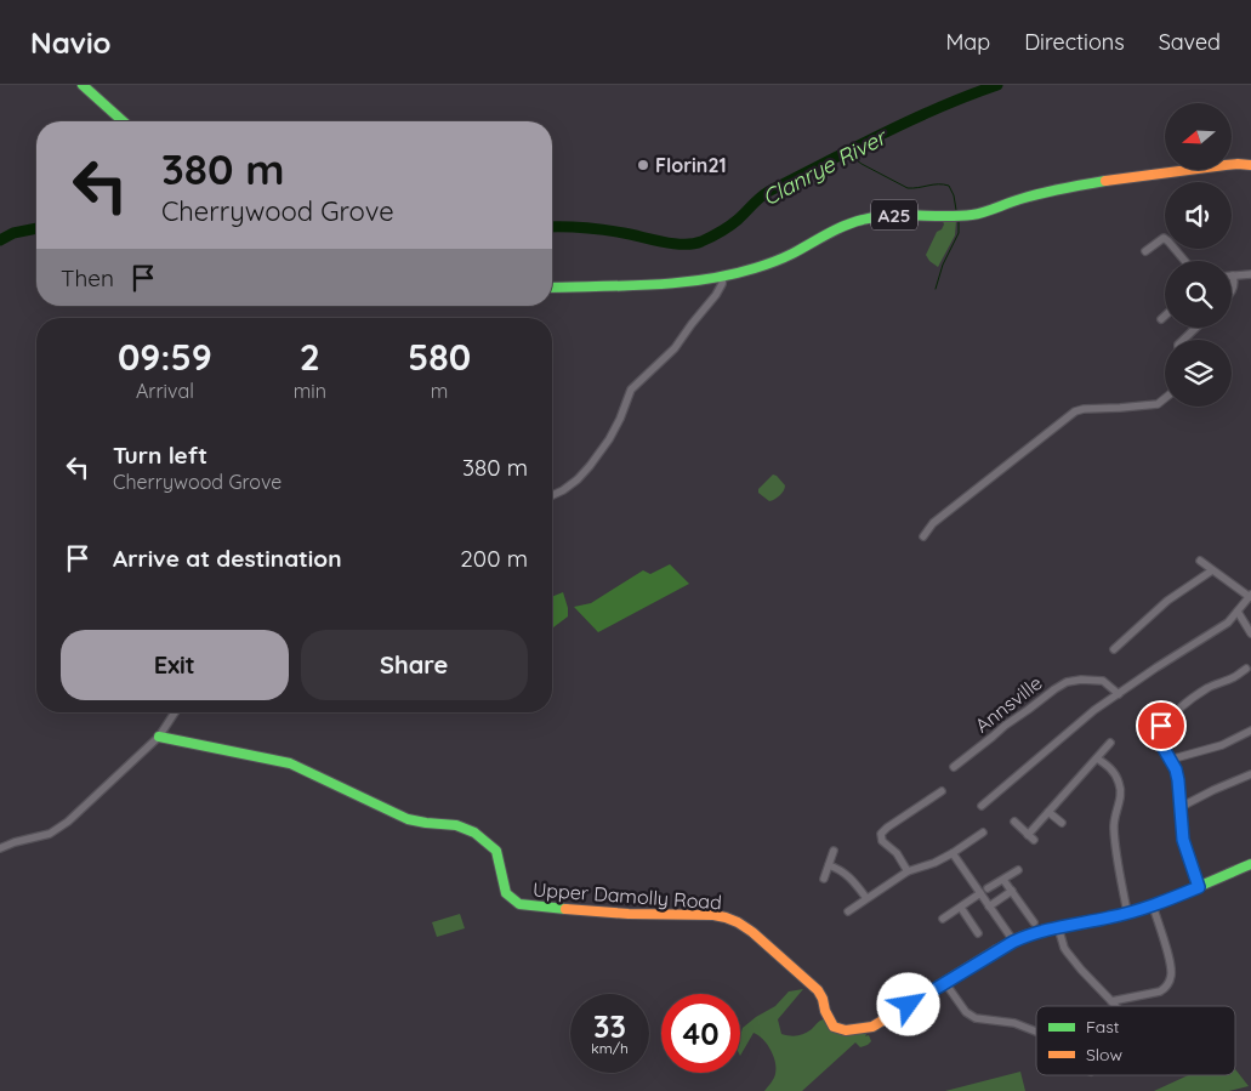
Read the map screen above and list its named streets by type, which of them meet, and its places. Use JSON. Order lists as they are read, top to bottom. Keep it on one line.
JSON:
{"streets":{"street":["A25","Annsville","Upper Damolly Road"]},"water":["Clanrye River"],"places":["Florin21"],"legend":["Fast","Slow"],"north":"left","page":{"header":"Navio","nav":["Map","Directions","Saved"],"turn":["380 m","Cherrywood Grove"],"then":"Then","eta":["09:59","Arrival","2","min","580","m"],"list":[{"name":"Turn left","note":"Cherrywood Grove","value":"380 m"},{"name":"Arrive at destination","value":"200 m"}],"buttons":["Exit","Share"],"speed":"33 km/h","limit":"40"}}
